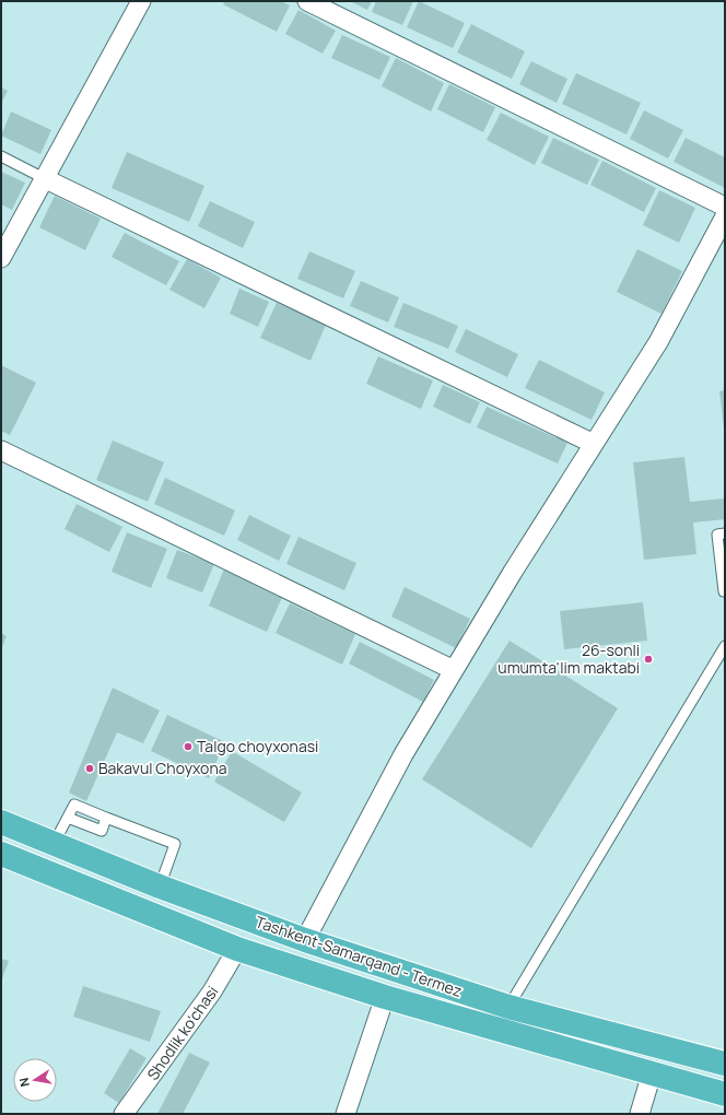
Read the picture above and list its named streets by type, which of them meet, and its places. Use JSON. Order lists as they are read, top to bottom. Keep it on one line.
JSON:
{"streets":{"highway":["Tashkent-Samarqand - Termez"],"street":["Shodlik ko'chasi"]},"crossings":[["Tashkent-Samarqand - Termez","Shodlik ko'chasi"]],"places":["26-sonli umumta'lim maktabi","Talgo choyxonasi","Bakavul Choyxona"],"north":"left"}
